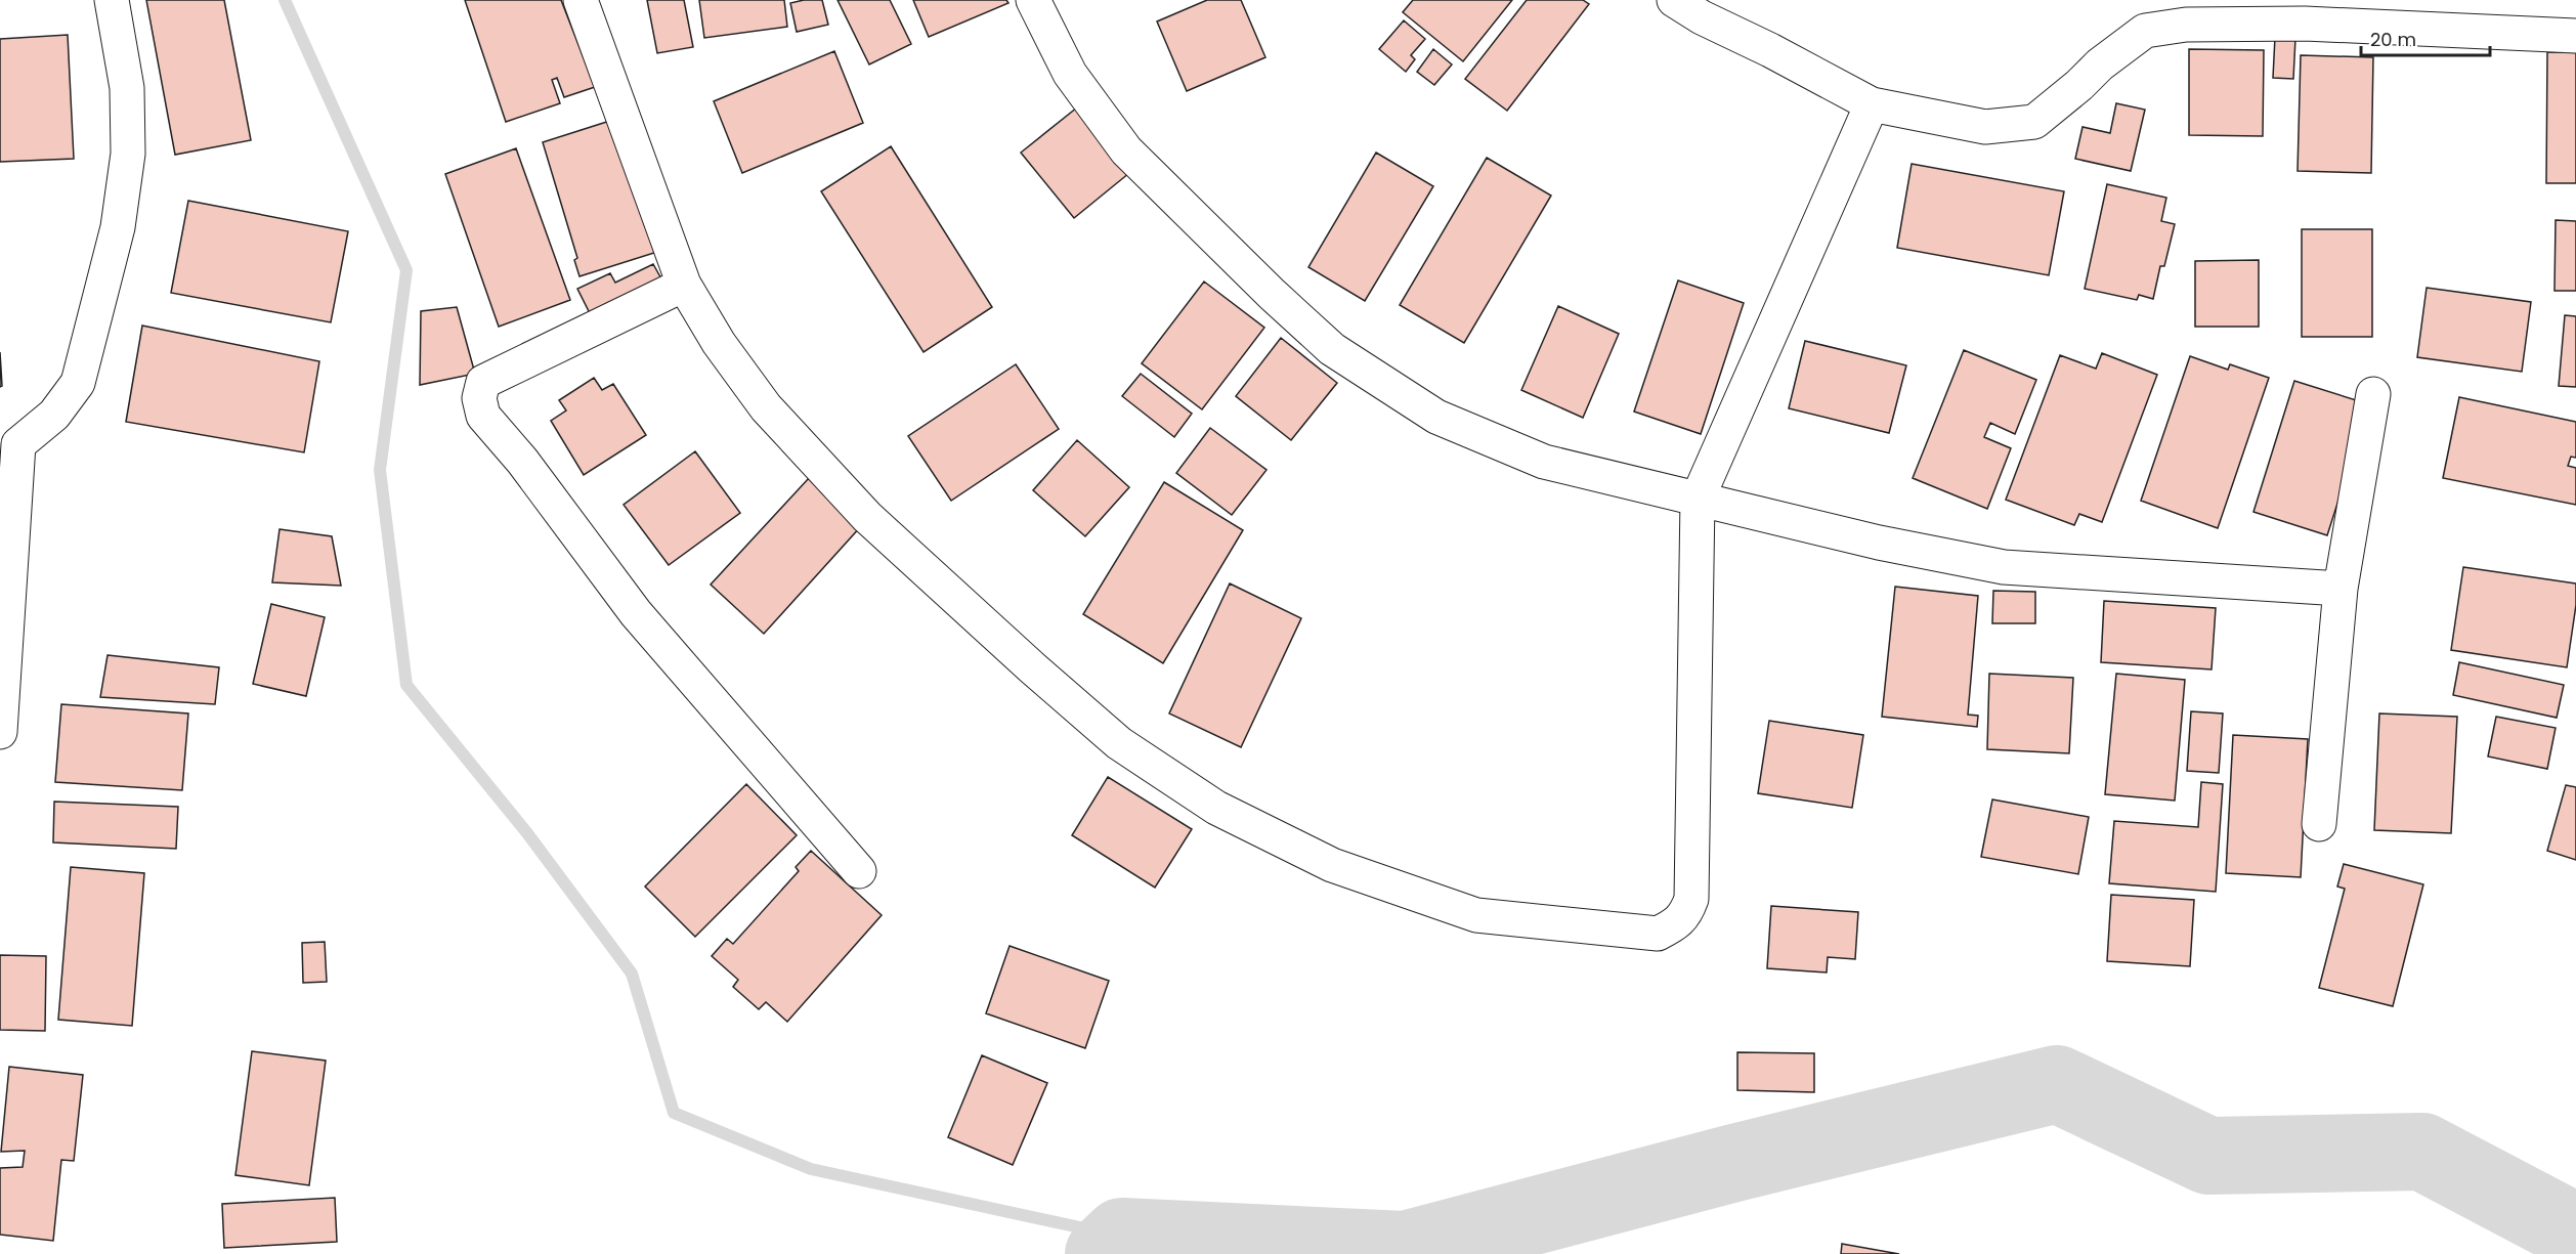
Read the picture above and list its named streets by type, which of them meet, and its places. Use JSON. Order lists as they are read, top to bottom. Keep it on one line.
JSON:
{"scale_bar":"20 m"}
